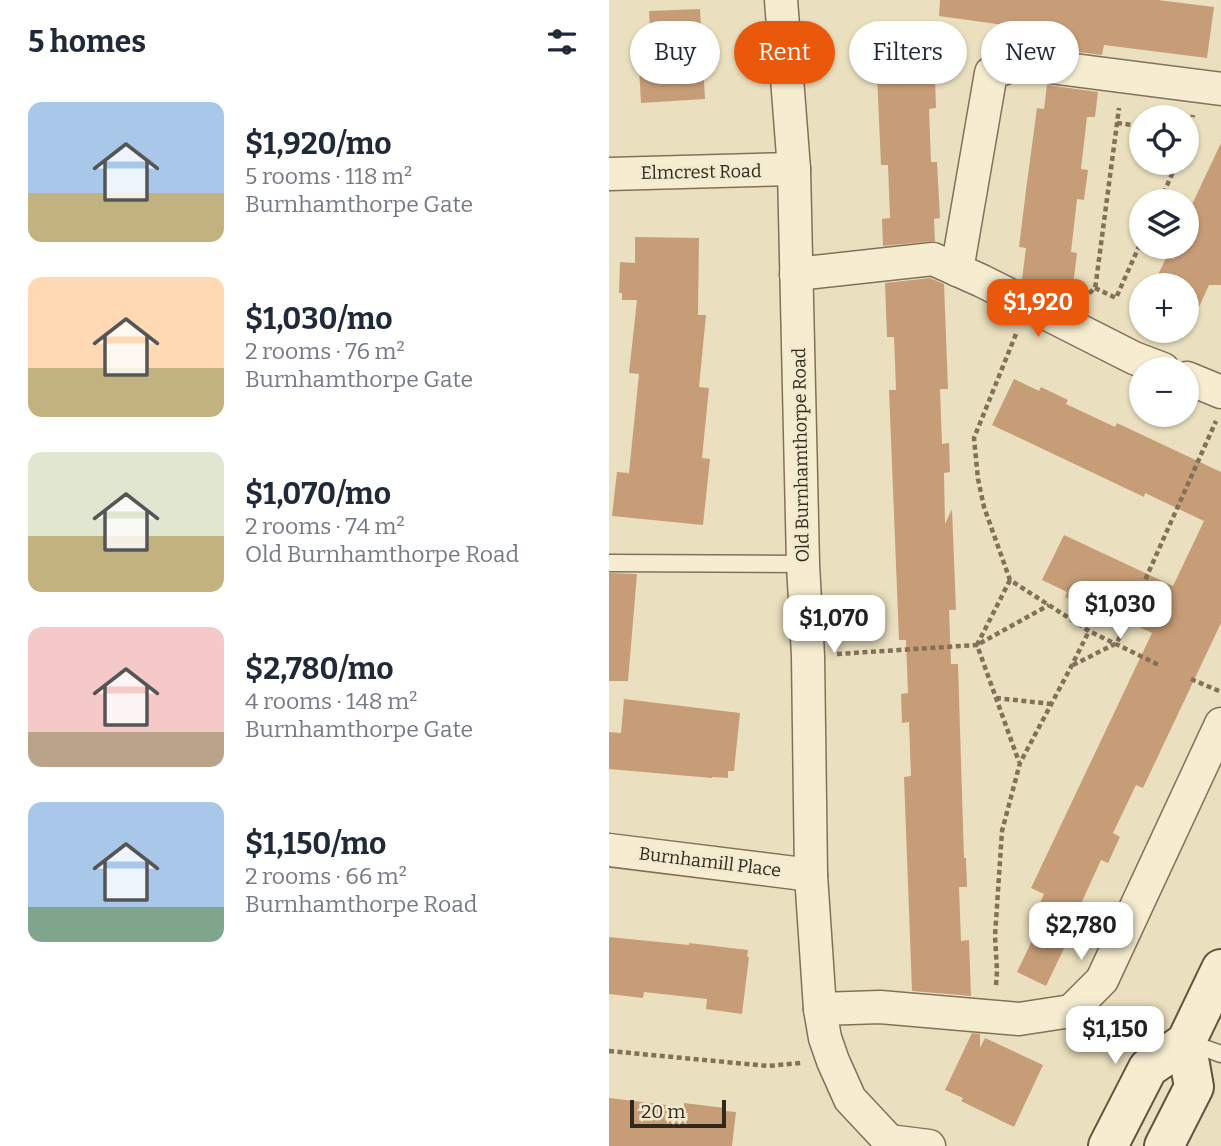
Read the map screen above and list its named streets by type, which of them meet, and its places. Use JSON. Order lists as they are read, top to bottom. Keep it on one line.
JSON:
{"streets":{"street":["Elmcrest Road","Old Burnhamthorpe Road","Burnhamill Place"]},"crossings":[["Elmcrest Road","Old Burnhamthorpe Road"],["Old Burnhamthorpe Road","Burnhamill Place"]],"scale_bar":"20 m","page":{"heading":"5 homes","chip":["Buy","Rent","Filters","New"],"list":[{"name":"$1,920/mo","note":"5 rooms · 118 m² · Burnhamthorpe Gate"},{"name":"$1,030/mo","note":"2 rooms · 76 m² · Burnhamthorpe Gate"},{"name":"$1,070/mo","note":"2 rooms · 74 m² · Old Burnhamthorpe Road"},{"name":"$2,780/mo","note":"4 rooms · 148 m² · Burnhamthorpe Gate"},{"name":"$1,150/mo","note":"2 rooms · 66 m² · Burnhamthorpe Road"}],"map_buttons":["+","−"],"price":["$1,920","$1,030","$1,070","$2,780","$1,150"],"scale":"20 m"}}
